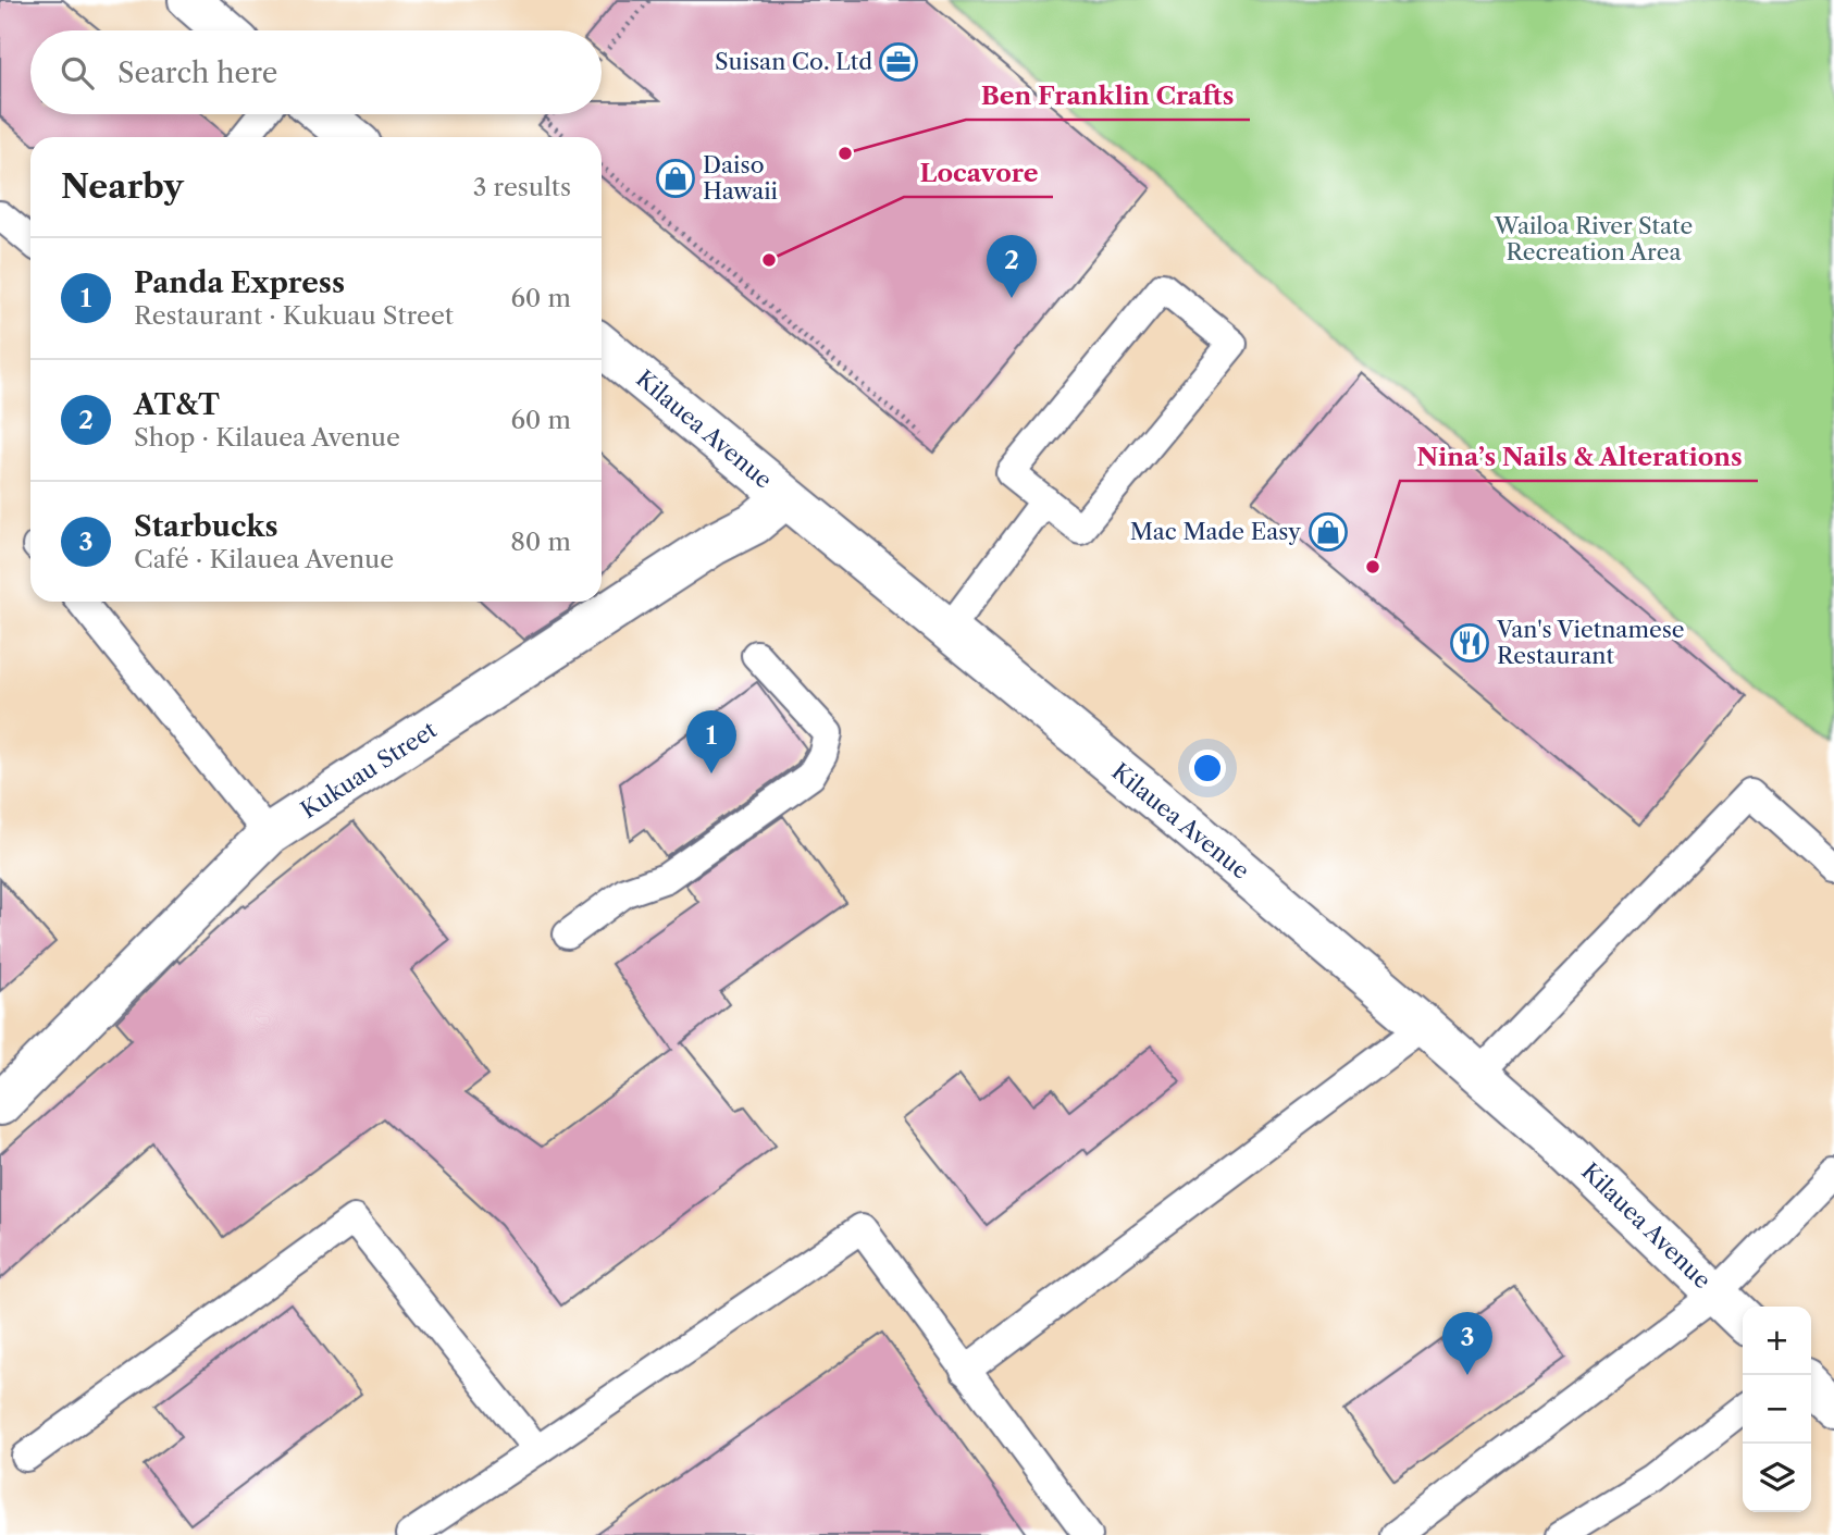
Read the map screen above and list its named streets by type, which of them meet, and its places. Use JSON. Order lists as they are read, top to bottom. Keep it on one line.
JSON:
{"streets":{"street":["Kilauea Avenue","Kukuau Street"]},"crossings":[["Kilauea Avenue","Kukuau Street"]],"parks":["Wailoa River State Recreation Area"],"places":{"office":["Suisan Co. Ltd"],"other":["Ben Franklin Crafts","Locavore","Nina’s Nails & Alterations"],"shop":["Daiso Hawaii","Mac Made Easy"],"restaurant":["Van's Vietnamese Restaurant"]},"page":{"search":"Search here","heading":["Nearby","3 results"],"pins":["2","1","3"],"list":[{"mark":"1","name":"Panda Express","note":"Restaurant · Kukuau Street","value":"60 m"},{"mark":"2","name":"AT&T","note":"Shop · Kilauea Avenue","value":"60 m"},{"mark":"3","name":"Starbucks","note":"Café · Kilauea Avenue","value":"80 m"}],"map_buttons":["+","−"]}}
